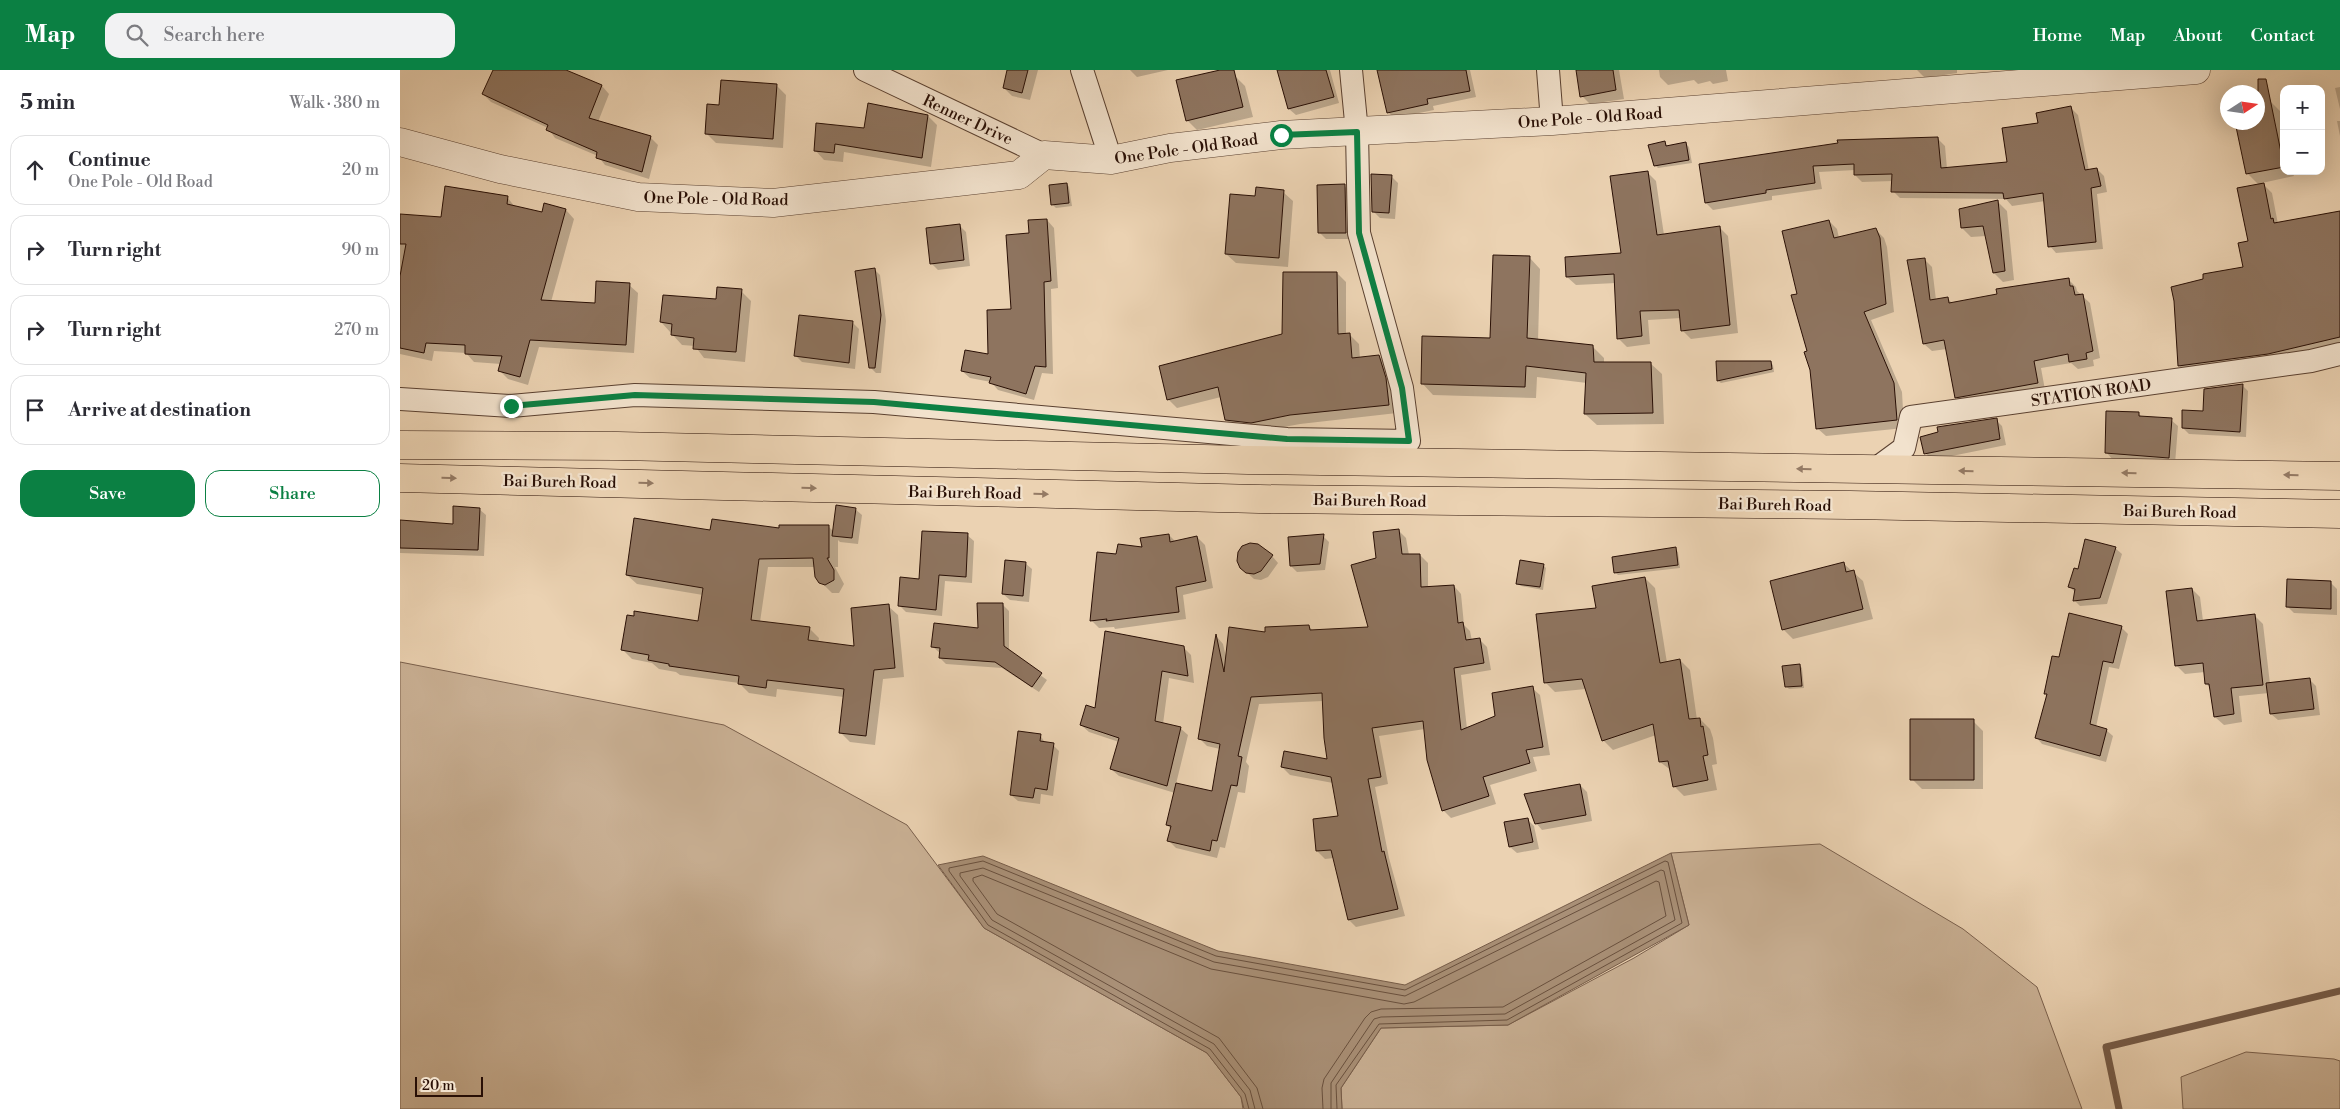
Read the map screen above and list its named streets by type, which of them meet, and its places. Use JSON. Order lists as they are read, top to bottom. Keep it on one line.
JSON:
{"streets":{"highway":["Bai Bureh Road"],"street":["One Pole - Old Road","Renner Drive","STATION ROAD"]},"crossings":[["One Pole - Old Road","Renner Drive"]],"scale_bar":"20 m","north":"right","page":{"header":"Map","search":"Search here","nav":["Home","Map","About","Contact"],"heading":["5 min","Walk · 380 m"],"map_buttons":["+","−"],"list":[["Continue","One Pole - Old Road","20 m"],["Turn right","90 m"],["Turn right","270 m"],"Arrive at destination"],"buttons":["Save","Share"],"scale":"20 m"}}
